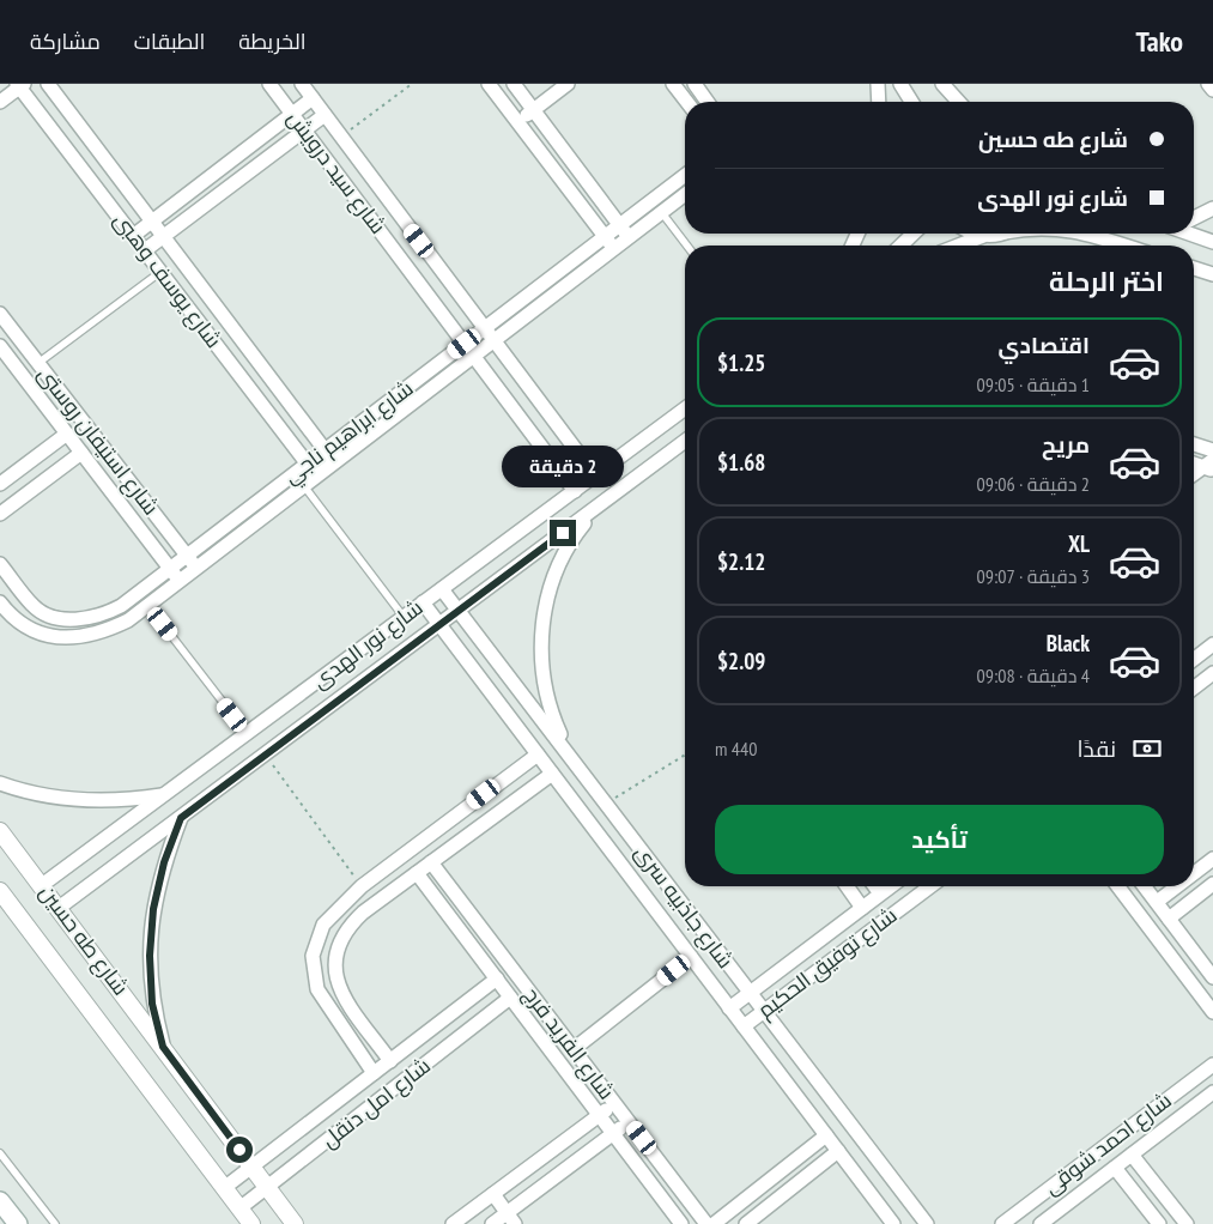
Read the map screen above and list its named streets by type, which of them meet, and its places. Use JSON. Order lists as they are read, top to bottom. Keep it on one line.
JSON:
{"streets":{"street":["شارع سيد درويش","شارع يوسف وهبى","شارع ابراهيم ناجي","شارع استيفان روستى","شارع نور الهدى","شارع جاذبيه سرى","شارع طه حسين","شارع توفيق الحكيم","شارع الفريد فرج","شارع امل دنقل","شارع احمد شوقى"]},"crossings":[["شارع سيد درويش","شارع ابراهيم ناجي"],["شارع سيد درويش","شارع نور الهدى"],["شارع يوسف وهبى","شارع ابراهيم ناجي"],["شارع ابراهيم ناجي","شارع استيفان روستى"],["شارع نور الهدى","شارع جاذبيه سرى"],["شارع نور الهدى","شارع طه حسين"],["شارع جاذبيه سرى","شارع توفيق الحكيم"],["شارع طه حسين","شارع امل دنقل"],["شارع الفريد فرج","شارع امل دنقل"]],"page":{"header":"Tako","nav":["الخريطة","الطبقات","مشاركة"],"banner":["شارع طه حسين","شارع نور الهدى"],"heading":"اختر الرحلة","list":[{"name":"اقتصادي","note":"1 دقيقة · 09:05","value":"$1.25"},{"name":"مريح","note":"2 دقيقة · 09:06","value":"$1.68"},{"name":"XL","note":"3 دقيقة · 09:07","value":"$2.12"},{"name":"Black","note":"4 دقيقة · 09:08","value":"$2.09"}],"bubble":"2 دقيقة","pay":["نقدًا","440 m"],"buttons":"تأكيد"}}
